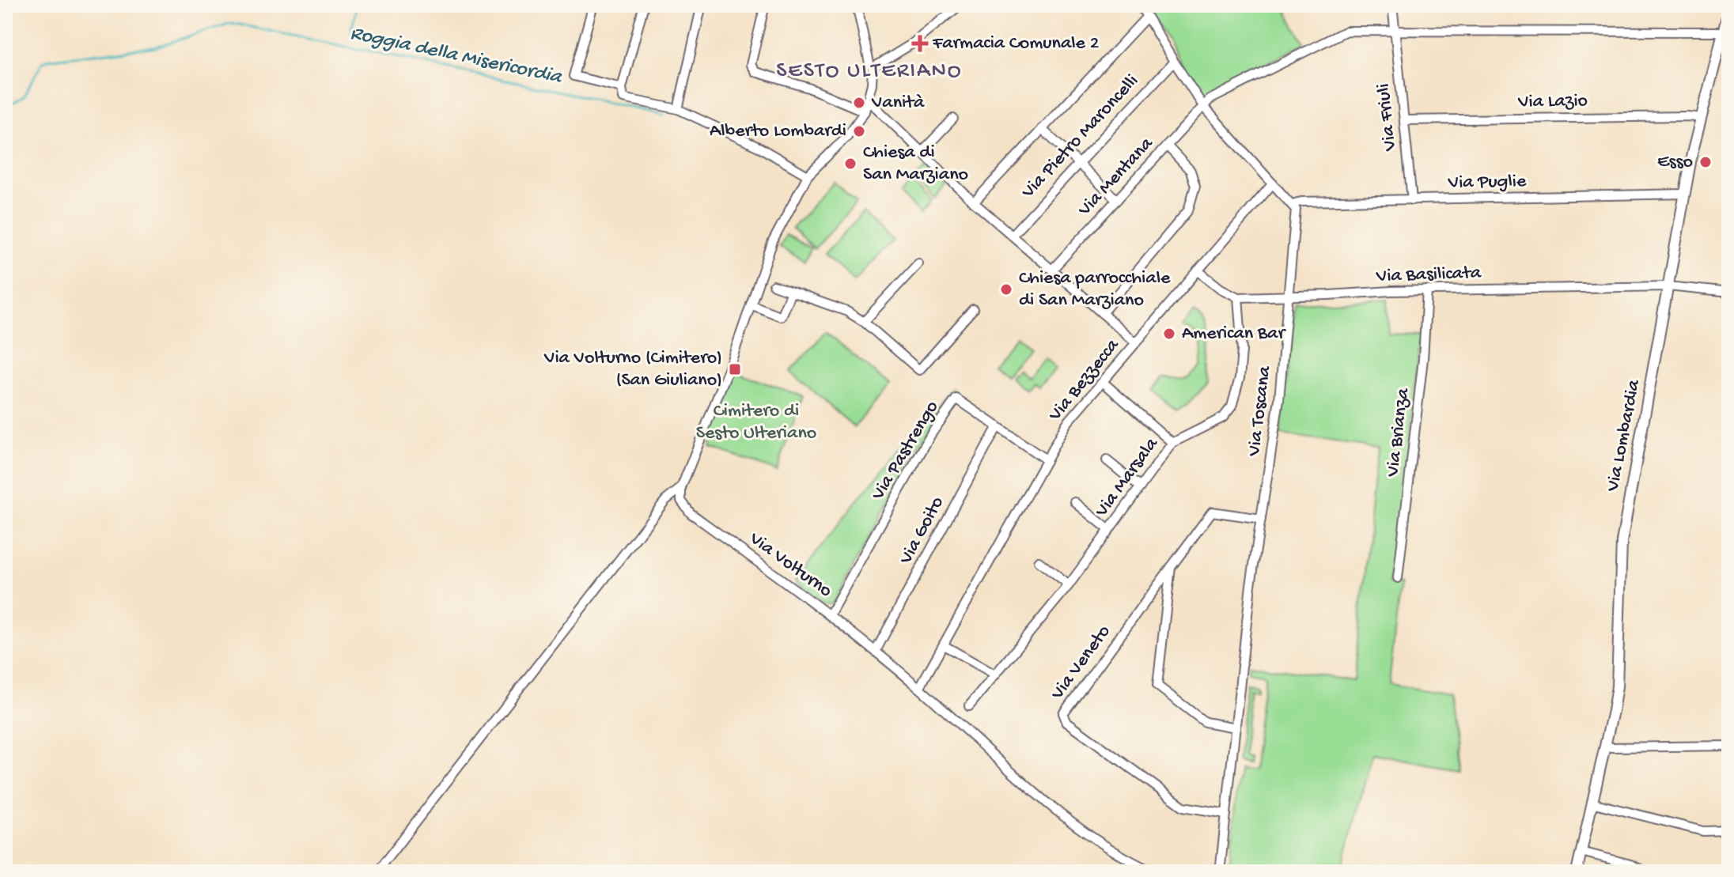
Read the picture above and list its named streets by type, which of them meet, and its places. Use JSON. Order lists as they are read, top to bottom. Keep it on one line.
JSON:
{"streets":{"street":["Via Lazio","Via Friuli","Via Pietro Maroncelli","Via Mentana","Via Puglie","Via Basilicata","Via Bezzecca","Via Toscana","Via Brianza","Via Lombardia","Via Pastrengo","Via Marsala","Via Goito","Via Volturno","Via Veneto"]},"crossings":[["Via Lazio","Via Friuli"],["Via Lazio","Via Lombardia"],["Via Friuli","Via Mentana"],["Via Friuli","Via Puglie"],["Via Mentana","Via Lombardia"],["Via Puglie","Via Toscana"],["Via Puglie","Via Lombardia"],["Via Basilicata","Via Toscana"],["Via Basilicata","Via Brianza"],["Via Basilicata","Via Lombardia"],["Via Basilicata","Via Marsala"],["Via Bezzecca","Via Pastrengo"],["Via Bezzecca","Via Volturno"],["Via Toscana","Via Veneto"],["Via Pastrengo","Via Goito"],["Via Pastrengo","Via Volturno"],["Via Goito","Via Volturno"]],"districts":["SESTO ULTERIANO"],"water":["Roggia della Misericordia"],"parks":["Cimitero di Sesto Ulteriano"],"places":{"health":["Farmacia Comunale 2"],"other":["Vanità","Alberto Lombardi","Esso","Chiesa di San Marziano","Chiesa parrocchiale di San Marziano","American Bar"],"transit":["Via Volturno (Cimitero) (San Giuliano)"]}}
